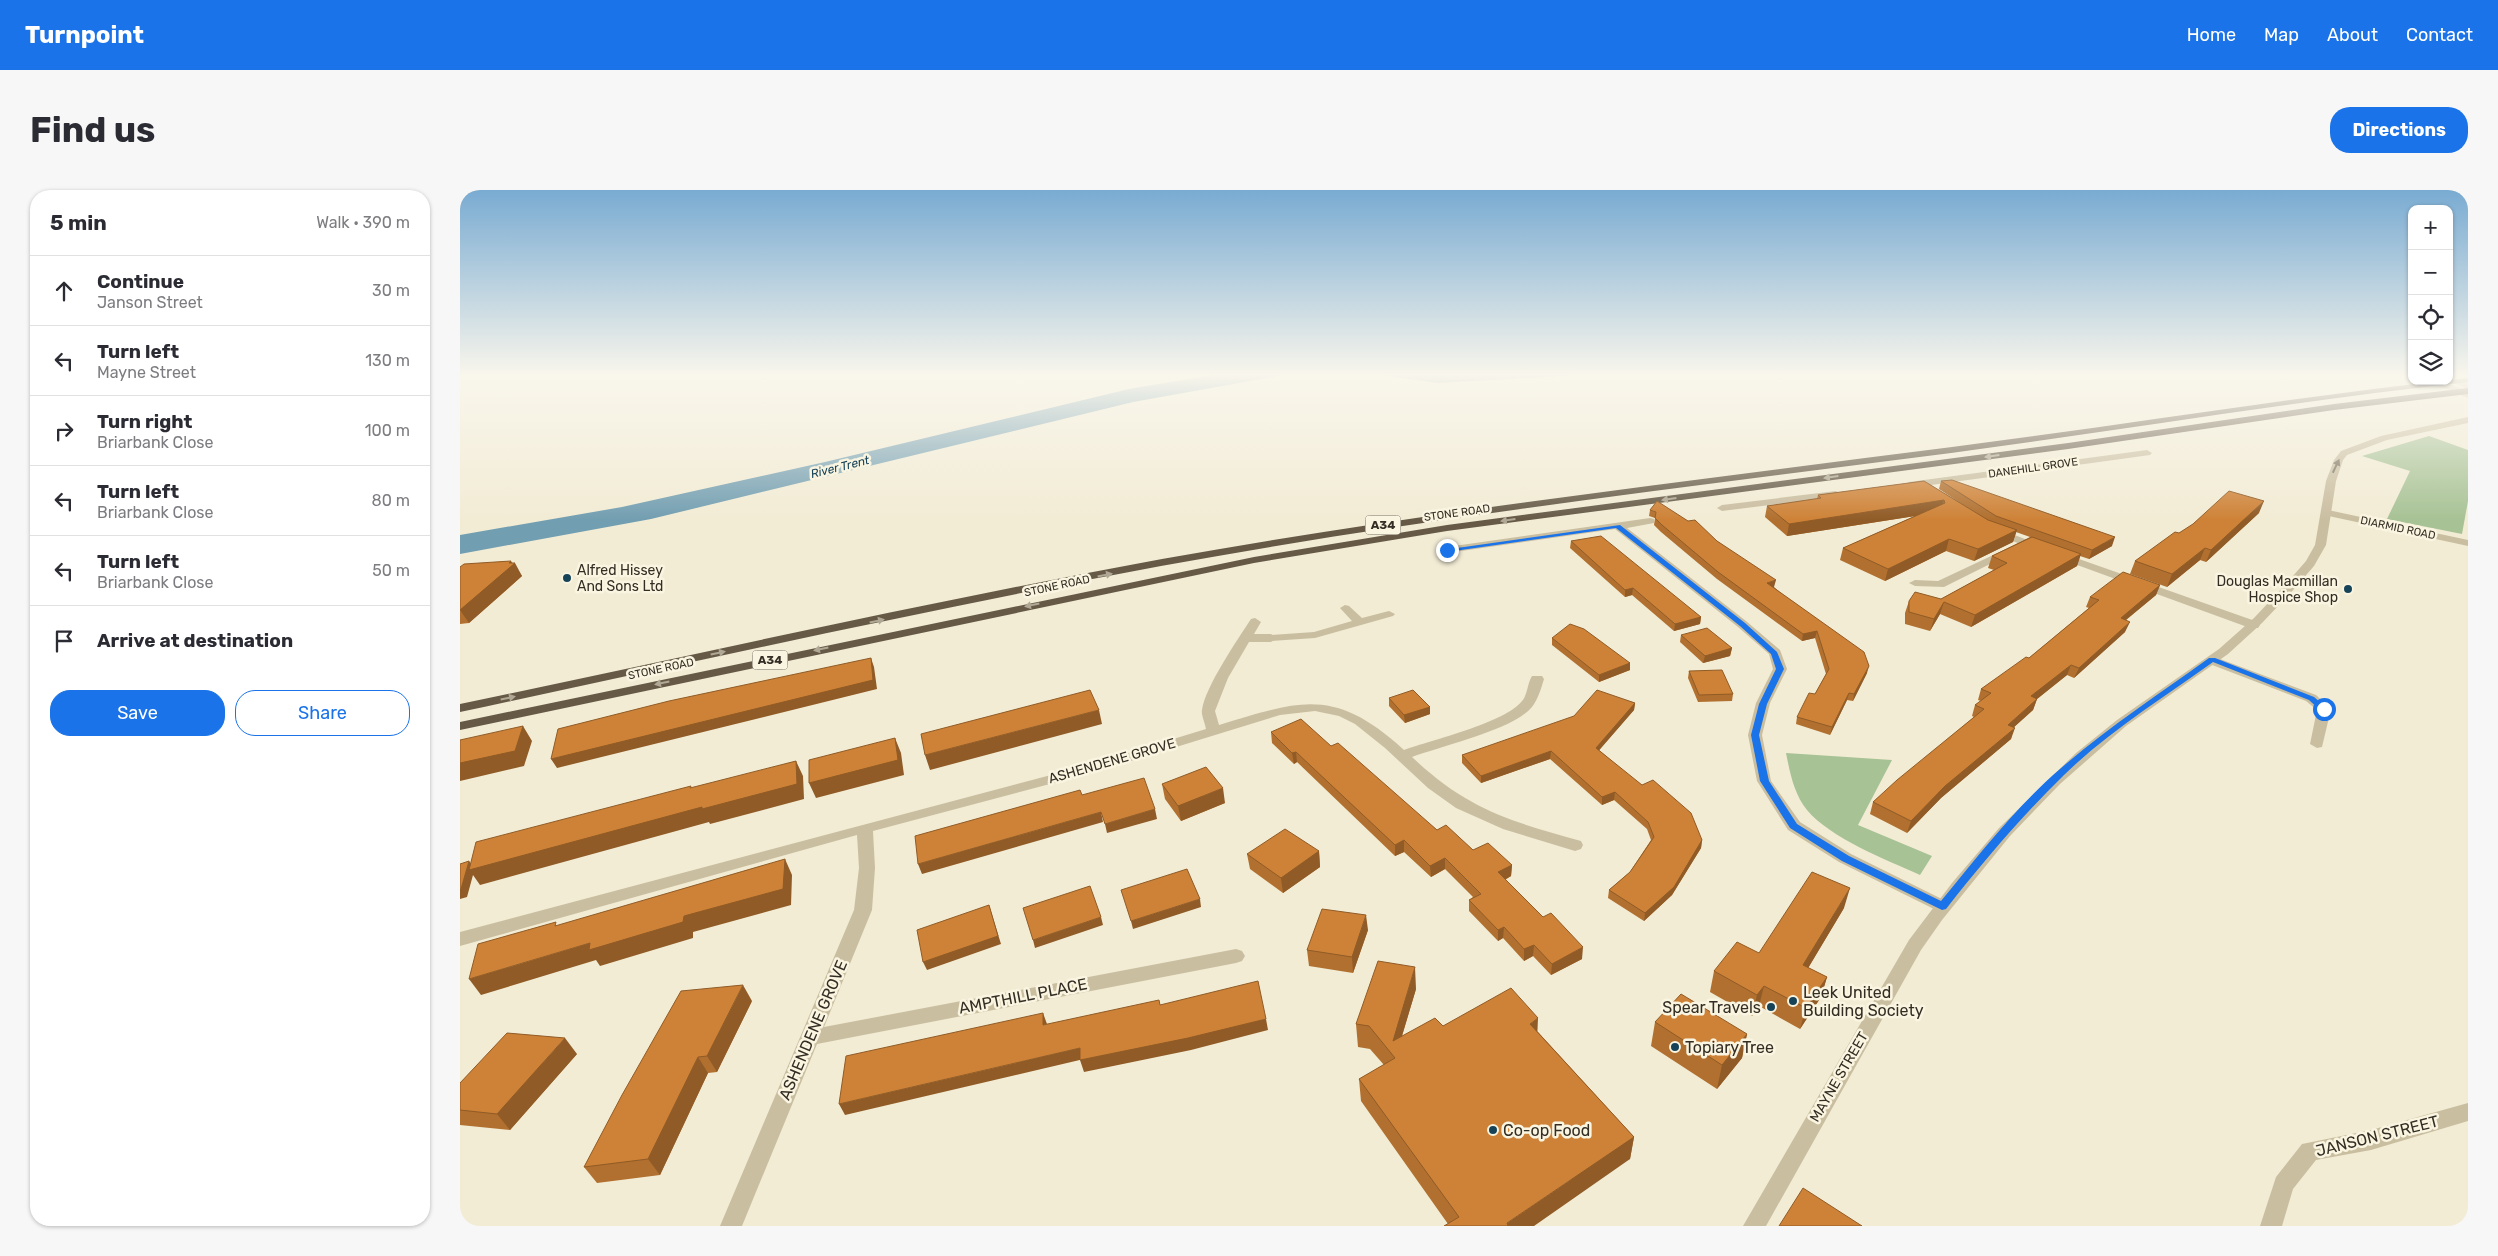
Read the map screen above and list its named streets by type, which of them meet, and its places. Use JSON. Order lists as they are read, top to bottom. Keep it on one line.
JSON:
{"streets":{"highway":["STONE ROAD","A34"],"street":["DANEHILL GROVE","DIARMID ROAD","ASHENDENE GROVE","AMPTHILL PLACE","MAYNE STREET","JANSON STREET"]},"crossings":[["DIARMID ROAD","MAYNE STREET"],["ASHENDENE GROVE","AMPTHILL PLACE"]],"water":["River Trent"],"places":["Alfred Hissey And Sons Ltd","Douglas Macmillan Hospice Shop","Leek United Building Society","Spear Travels","Topiary Tree","Co-op Food"],"page":{"header":"Turnpoint","nav":["Home","Map","About","Contact"],"buttons":["Directions",["Save","Share"]],"title":"Find us","heading":["5 min","Walk · 390 m"],"map_buttons":["+","−"],"list":[["Continue","Janson Street","30 m"],["Turn left","Mayne Street","130 m"],["Turn right","Briarbank Close","100 m"],["Turn left","Briarbank Close","80 m"],["Turn left","Briarbank Close","50 m"],"Arrive at destination"]}}
